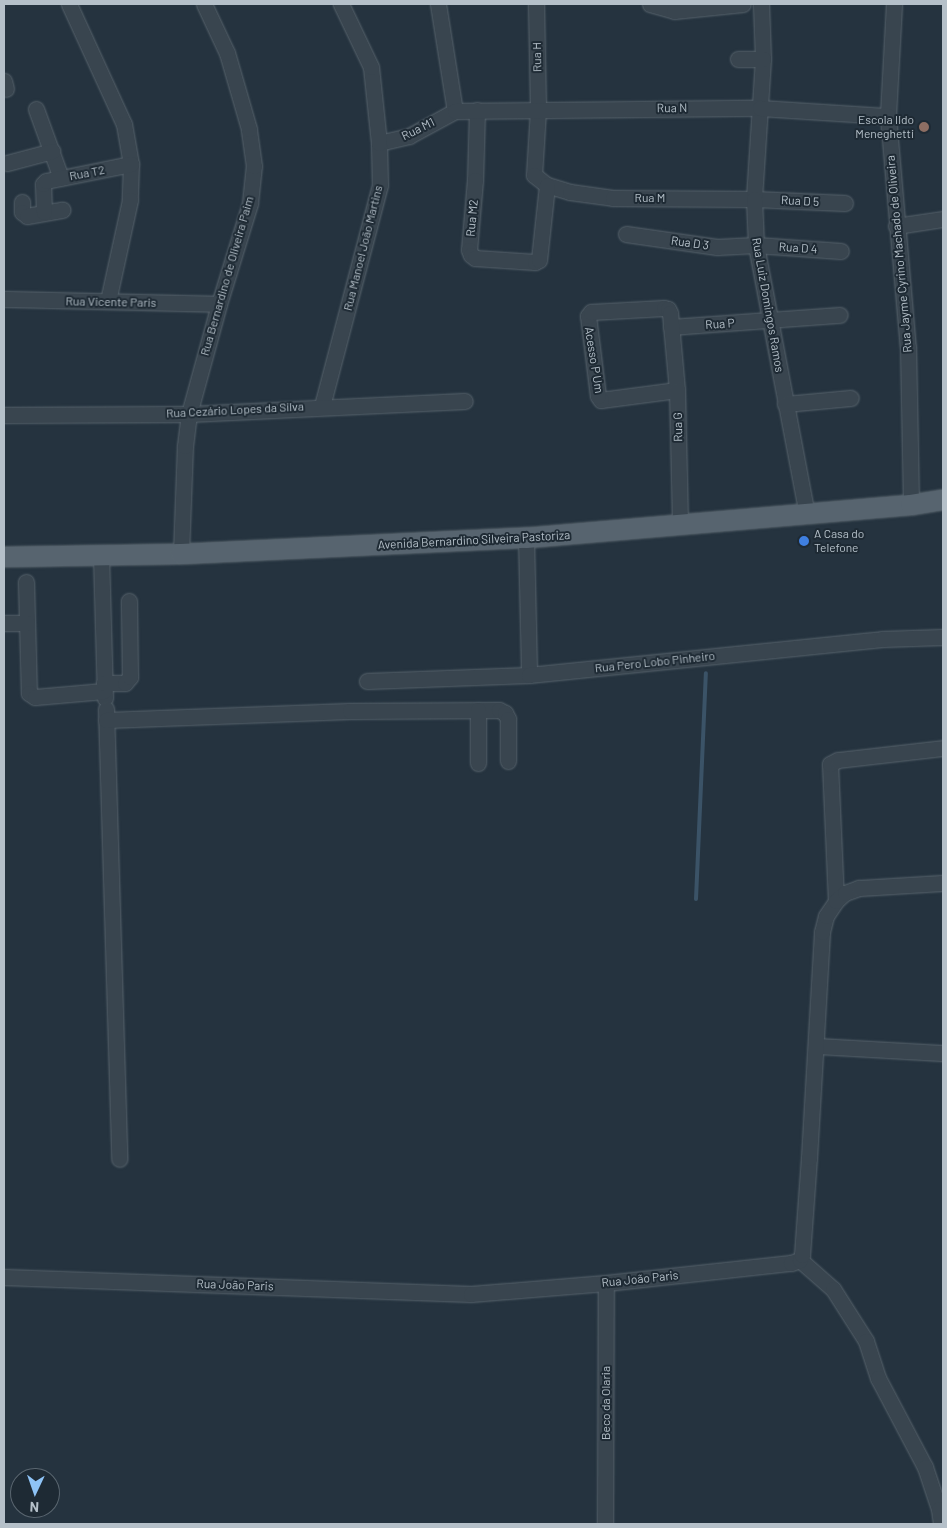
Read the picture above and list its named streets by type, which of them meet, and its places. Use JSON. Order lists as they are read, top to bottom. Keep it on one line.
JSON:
{"streets":{"main road":["Avenida Bernardino Silveira Pastoriza"],"street":["Rua H","Rua N","Rua M1","Rua T2","Rua M","Rua D 5","Rua M2","Rua D 3","Rua Manoel João Martins","Rua D 4","Rua Jayme Cyrino Machado de Oliveira","Rua Bernardino de Oliveira Paim","Rua Vicente Paris","Rua Luiz Domingos Ramos","Rua P","Acesso P Um","Rua Cezário Lopes da Silva","Rua G","Rua Pero Lobo Pinheiro","Rua João Paris","Beco da Olaria"]},"crossings":[["Rua H","Rua N"],["Rua N","Rua M1"],["Rua N","Rua M2"],["Rua N","Rua Jayme Cyrino Machado de Oliveira"],["Rua N","Rua Luiz Domingos Ramos"],["Rua M1","Rua Manoel João Martins"],["Rua M","Rua D 5"],["Rua M","Rua M2"],["Rua M","Rua Luiz Domingos Ramos"],["Rua D 5","Rua Luiz Domingos Ramos"],["Rua D 3","Rua D 4"],["Rua D 3","Rua Luiz Domingos Ramos"],["Rua Manoel João Martins","Rua Cezário Lopes da Silva"],["Rua D 4","Rua Luiz Domingos Ramos"],["Rua Jayme Cyrino Machado de Oliveira","Avenida Bernardino Silveira Pastoriza"],["Rua Bernardino de Oliveira Paim","Rua Vicente Paris"],["Rua Bernardino de Oliveira Paim","Rua Cezário Lopes da Silva"],["Rua Bernardino de Oliveira Paim","Avenida Bernardino Silveira Pastoriza"],["Rua Luiz Domingos Ramos","Rua P"],["Rua Luiz Domingos Ramos","Avenida Bernardino Silveira Pastoriza"],["Rua P","Acesso P Um"],["Rua P","Rua G"],["Acesso P Um","Rua G"],["Rua G","Avenida Bernardino Silveira Pastoriza"],["Rua João Paris","Beco da Olaria"]],"places":["Escola Ildo Meneghetti","A Casa do Telefone"],"north":"bottom"}
